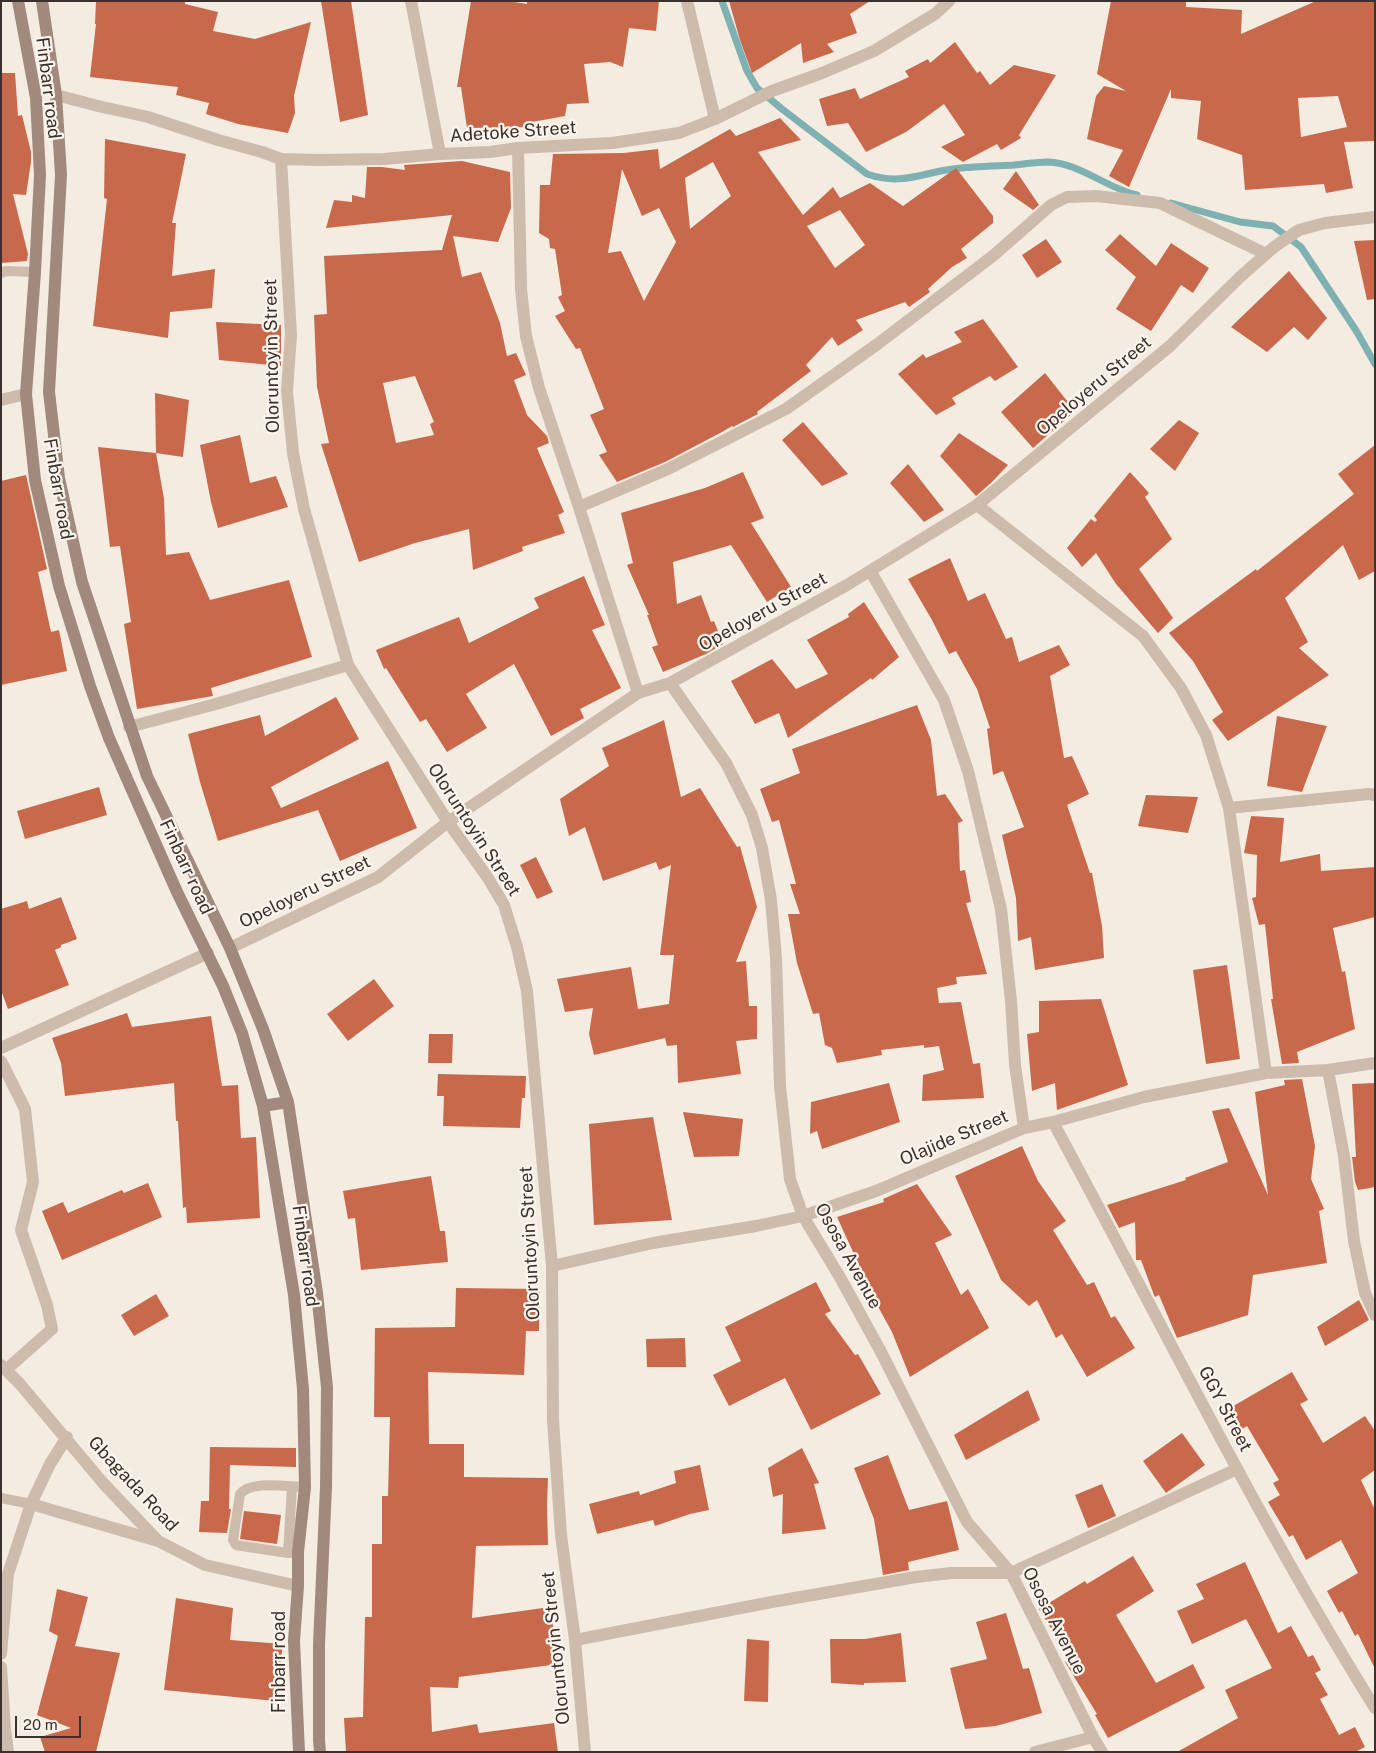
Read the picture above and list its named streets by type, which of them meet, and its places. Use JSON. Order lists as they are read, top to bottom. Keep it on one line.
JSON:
{"streets":{"main road":["Finbarr road"],"street":["Adetoke Street","Oloruntoyin Street","Opeloyeru Street","Olajide Street","Ososa Avenue","GGY Street","Gbagada Road"]},"crossings":[["Finbarr road","Adetoke Street"],["Finbarr road","Opeloyeru Street"],["Finbarr road","Gbagada Road"],["Adetoke Street","Oloruntoyin Street"],["Oloruntoyin Street","Opeloyeru Street"],["Oloruntoyin Street","Olajide Street"],["Opeloyeru Street","Ososa Avenue"],["Olajide Street","Ososa Avenue"],["Olajide Street","GGY Street"]],"scale_bar":"20 m"}
